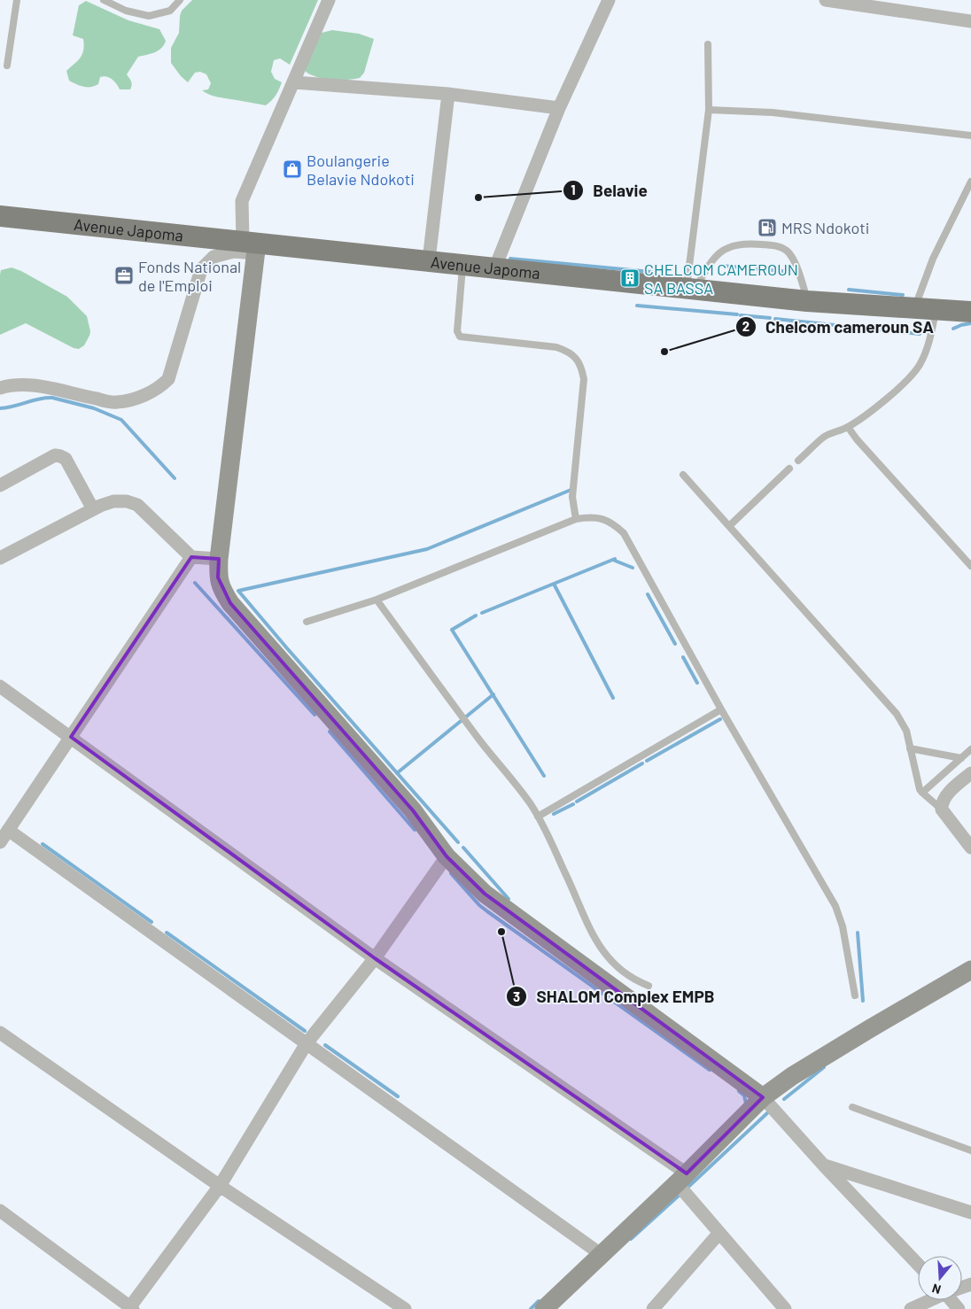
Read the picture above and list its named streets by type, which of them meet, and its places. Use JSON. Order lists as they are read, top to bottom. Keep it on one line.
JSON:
{"streets":{"main road":["Avenue Japoma"]},"places":{"shop":["Boulangerie Belavie Ndokoti"],"other":["Belavie","Chelcom cameroun SA","SHALOM Complex EMPB"],"fuel station":["MRS Ndokoti"],"office":["Fonds National de l'Emploi"],"building":["CHELCOM CAMEROUN SA BASSA"]},"north":"bottom"}
